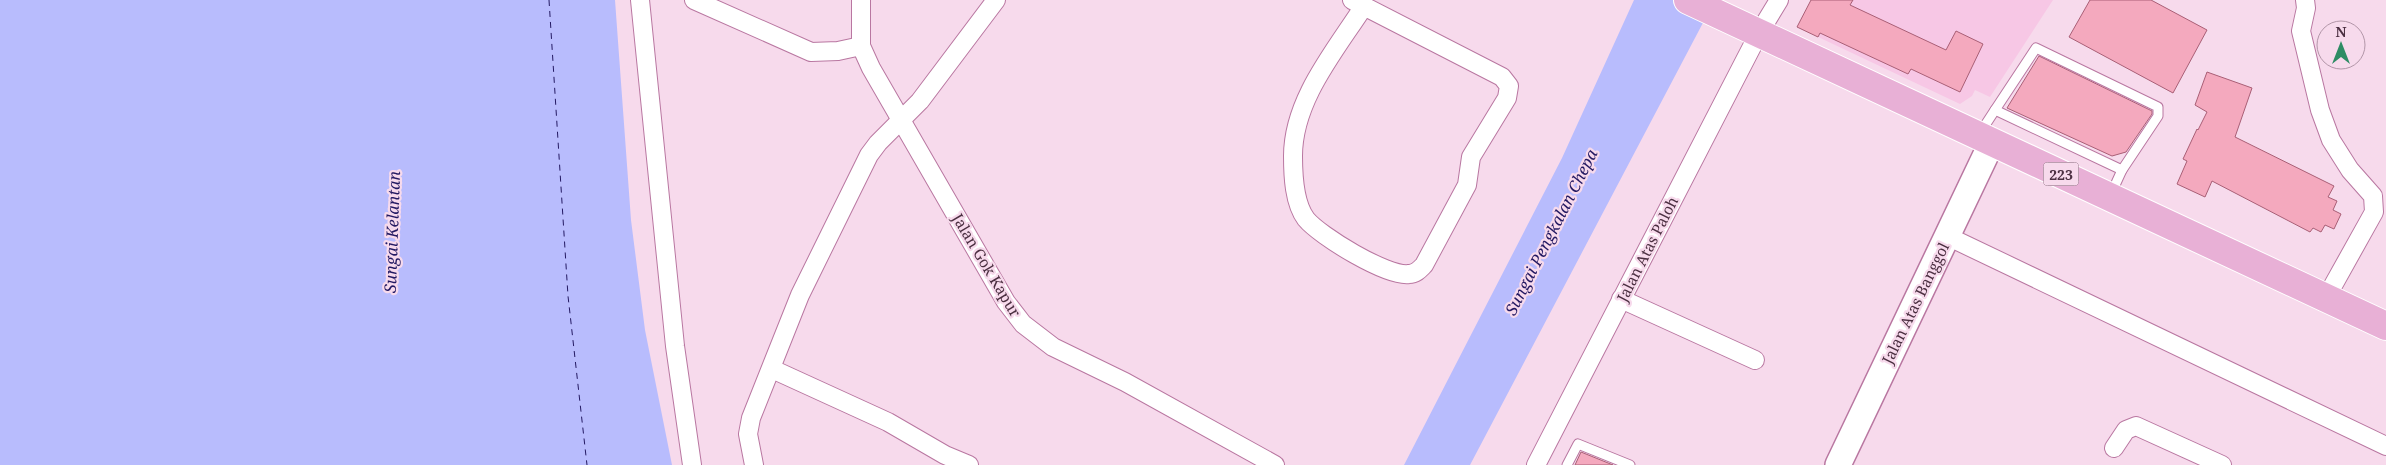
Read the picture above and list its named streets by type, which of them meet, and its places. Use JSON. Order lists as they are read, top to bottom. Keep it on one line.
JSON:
{"streets":{"main road":["223","Jalan Atas Banggol"],"street":["Jalan Atas Paloh","Jalan Gok Kapur"]},"crossings":[["223","Jalan Atas Paloh"],["223","Jalan Atas Banggol"]],"water":["Sungai Kelantan","Sungai Pengkalan Chepa"],"north":"top"}
